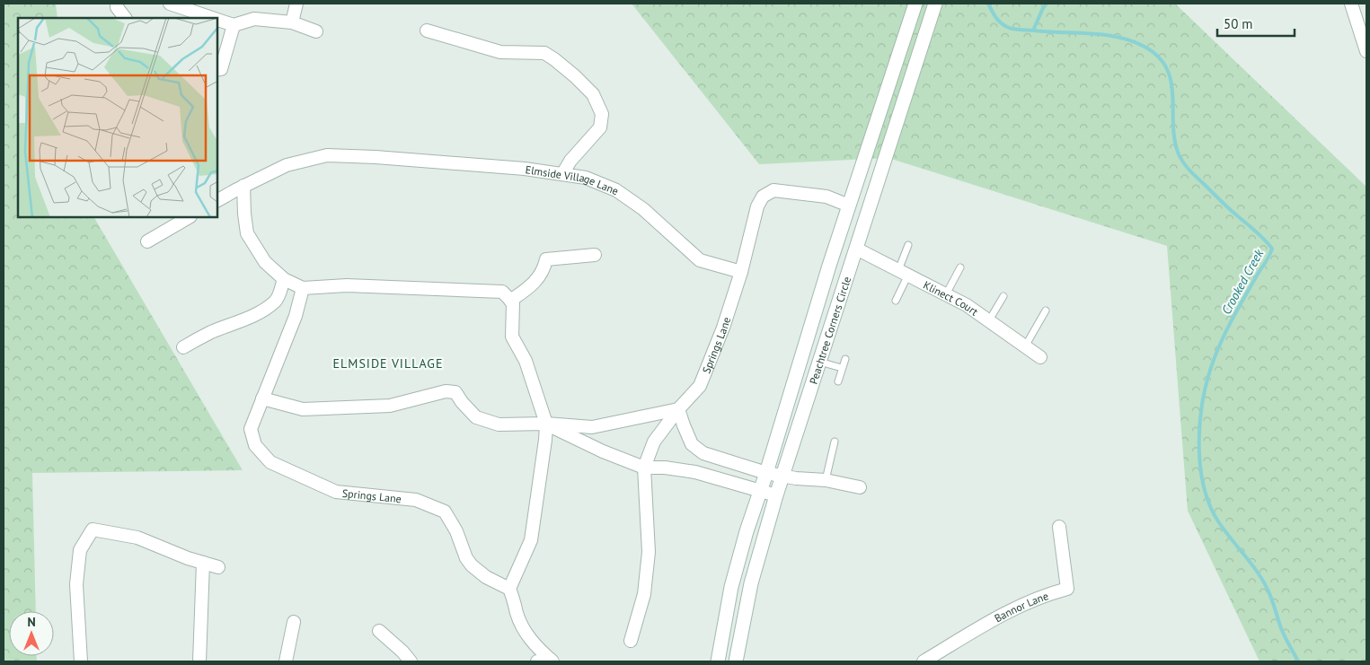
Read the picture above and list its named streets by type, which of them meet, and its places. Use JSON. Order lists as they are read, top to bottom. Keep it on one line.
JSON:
{"streets":{"street":["Elmside Village Lane","Klinect Court","Peachtree Corners Circle","Springs Lane","Bannor Lane"]},"crossings":[["Elmside Village Lane","Springs Lane"],["Klinect Court","Peachtree Corners Circle"]],"districts":["ELMSIDE VILLAGE"],"water":["Crooked Creek"],"scale_bar":"50 m","north":"top"}
